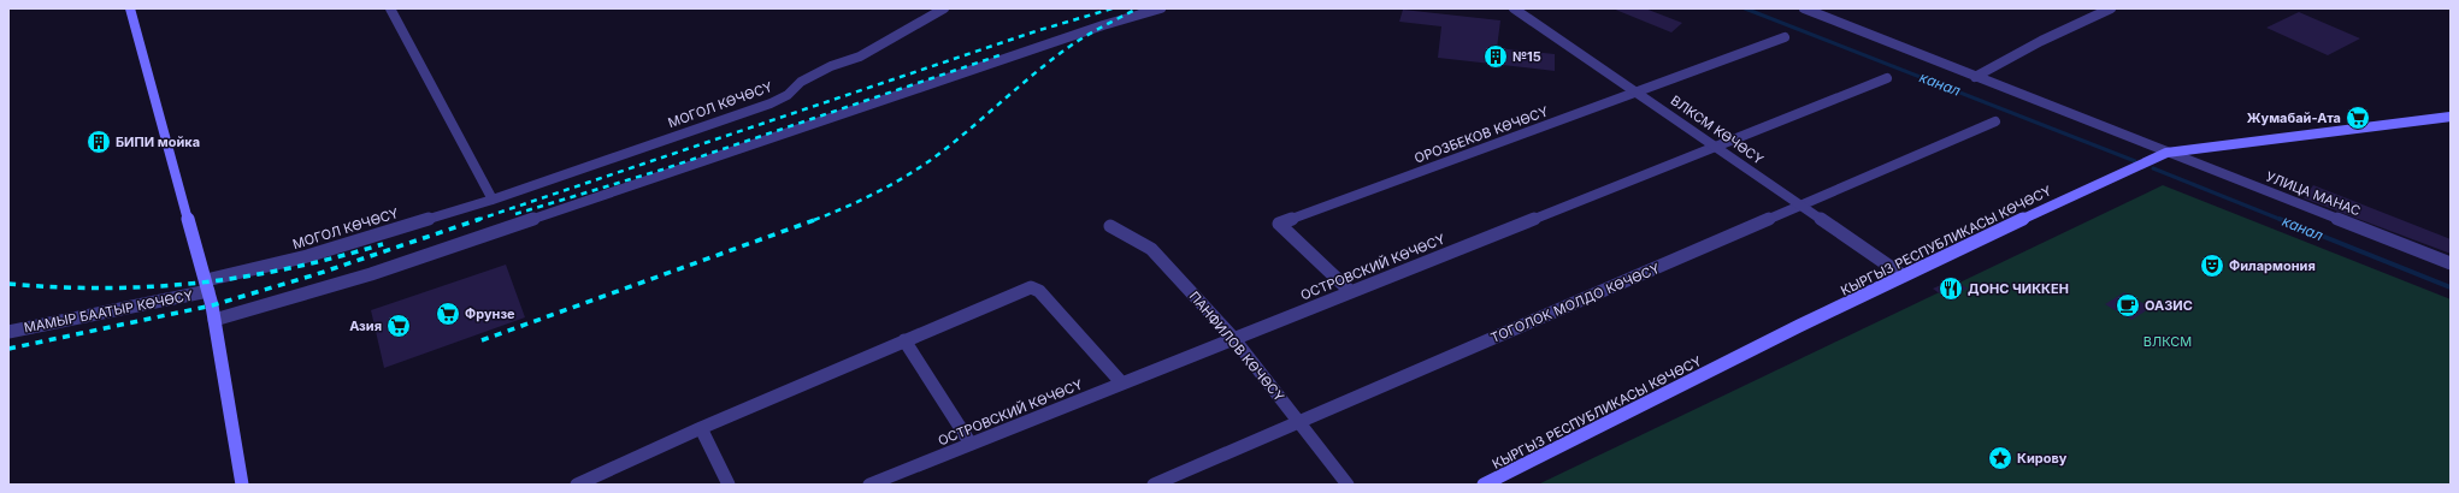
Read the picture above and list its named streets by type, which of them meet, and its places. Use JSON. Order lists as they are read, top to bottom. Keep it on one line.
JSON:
{"streets":{"main road":["КЫРГЫЗ РЕСПУБЛИКАСЫ КӨЧӨСҮ"],"street":["МОГОЛ КӨЧӨСҮ","ВЛКСМ КӨЧӨСҮ","ОРОЗБЕКОВ КӨЧӨСҮ","УЛИЦА МАНАС","ОСТРОВСКИЙ КӨЧӨСҮ","ТОГОЛОК МОЛДО КӨЧӨСҮ","МАМЫР БААТЫР КӨЧӨСҮ","ПАНФИЛОВ КӨЧӨСҮ"]},"crossings":[["МОГОЛ КӨЧӨСҮ","МАМЫР БААТЫР КӨЧӨСҮ"],["ВЛКСМ КӨЧӨСҮ","ОРОЗБЕКОВ КӨЧӨСҮ"],["ВЛКСМ КӨЧӨСҮ","КЫРГЫЗ РЕСПУБЛИКАСЫ КӨЧӨСҮ"],["ВЛКСМ КӨЧӨСҮ","ОСТРОВСКИЙ КӨЧӨСҮ"],["ВЛКСМ КӨЧӨСҮ","ТОГОЛОК МОЛДО КӨЧӨСҮ"],["ОРОЗБЕКОВ КӨЧӨСҮ","ОСТРОВСКИЙ КӨЧӨСҮ"],["УЛИЦА МАНАС","КЫРГЫЗ РЕСПУБЛИКАСЫ КӨЧӨСҮ"],["ОСТРОВСКИЙ КӨЧӨСҮ","ПАНФИЛОВ КӨЧӨСҮ"],["ТОГОЛОК МОЛДО КӨЧӨСҮ","ПАНФИЛОВ КӨЧӨСҮ"]],"water":["канал"],"parks":["ВЛКСМ"],"places":{"building":["№15","БИПИ мойка"],"supermarket":["Жумабай-Ата","Фрунзе","Азия"],"theatre":["Филармония"],"restaurant":["ДОНС ЧИККЕН"],"cafe":["ОАЗИС"],"place":["Кирову"]}}
